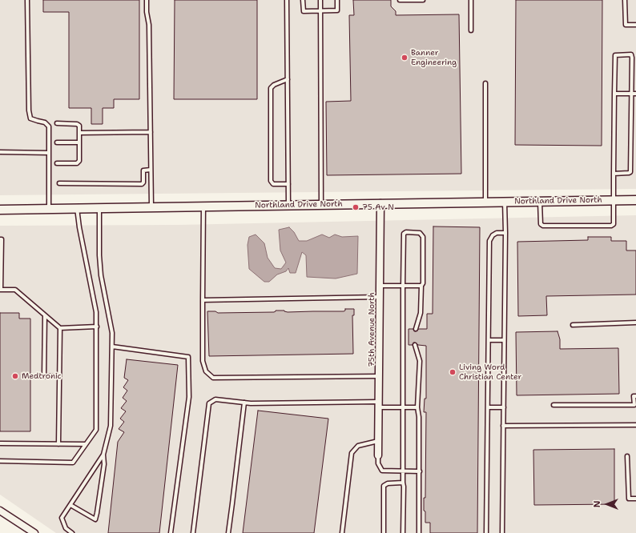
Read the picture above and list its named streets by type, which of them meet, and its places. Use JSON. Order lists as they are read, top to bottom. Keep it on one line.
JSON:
{"streets":{"street":["Northland Drive North","75th Avenue North"]},"crossings":[["Northland Drive North","75th Avenue North"]],"places":["Banner Engineering","75 Av N","Living Word Christian Center","Medtronic"],"north":"left"}
